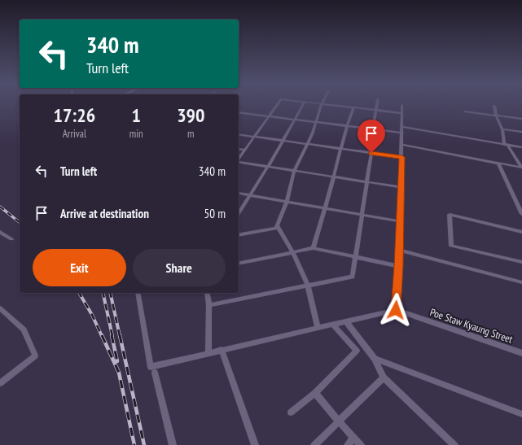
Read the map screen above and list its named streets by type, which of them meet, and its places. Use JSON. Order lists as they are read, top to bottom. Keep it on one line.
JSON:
{"streets":{"street":["Poe Staw Kyaung Street"]},"page":{"turn":["340 m","Turn left"],"eta":["17:26","Arrival","1","min","390","m"],"list":[{"name":"Turn left","value":"340 m"},{"name":"Arrive at destination","value":"50 m"}],"buttons":["Exit","Share"]}}
